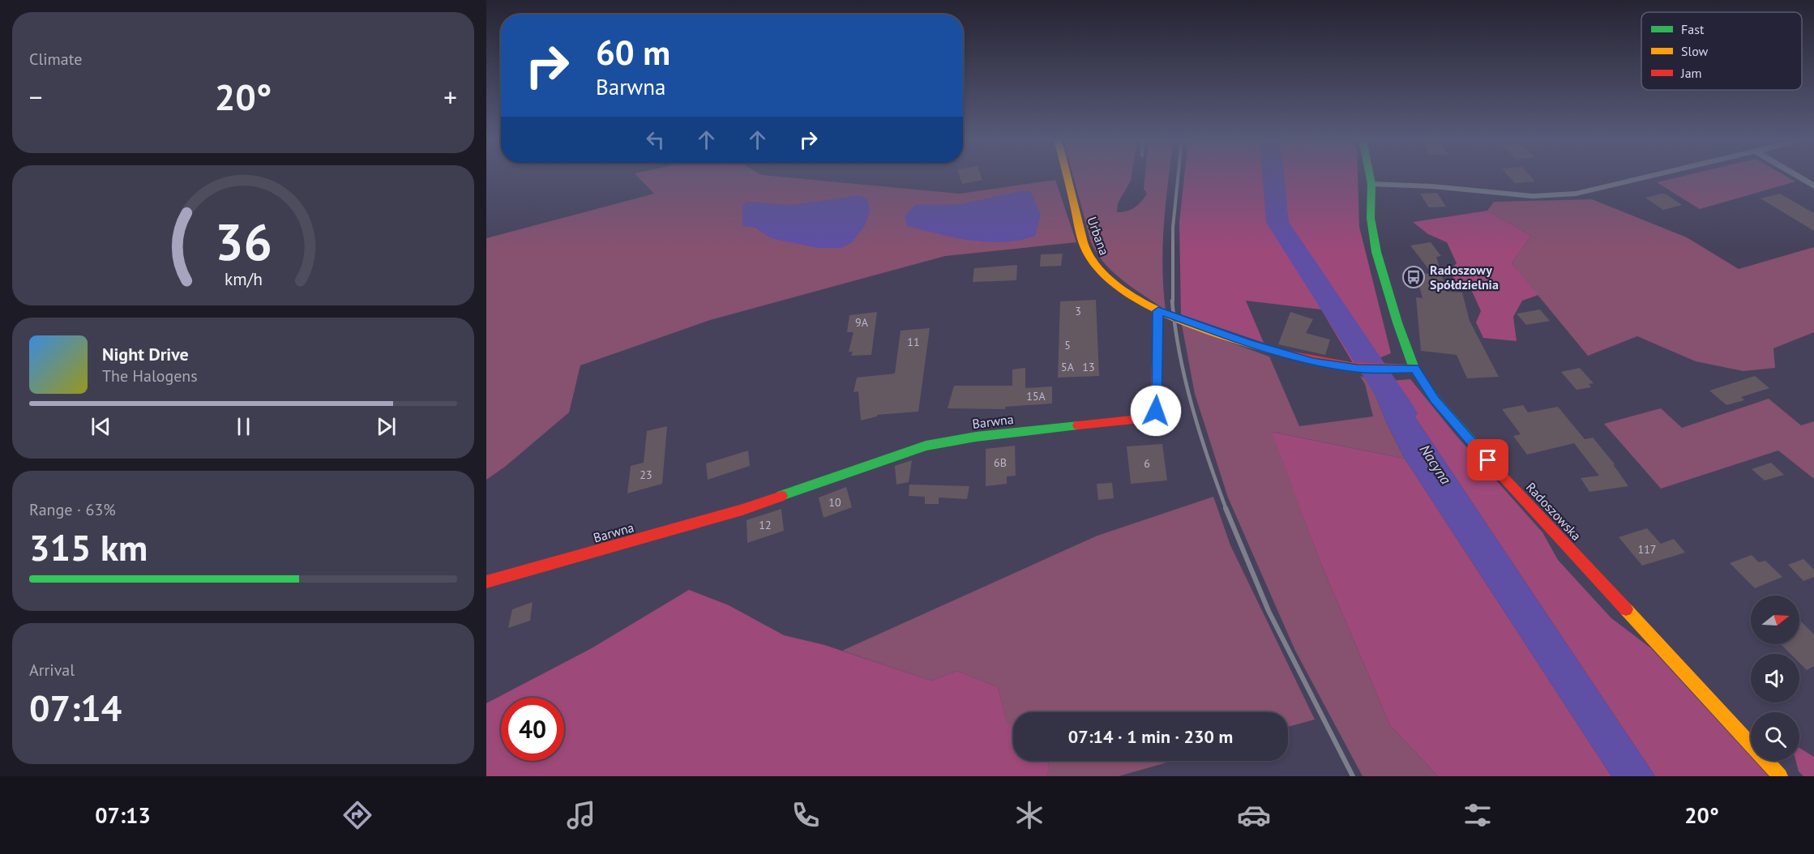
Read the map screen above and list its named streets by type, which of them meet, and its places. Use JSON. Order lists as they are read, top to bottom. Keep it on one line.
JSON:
{"streets":{"street":["Urbana","Barwna","Radoszowska"]},"crossings":[["Urbana","Barwna"]],"water":["Nacyna"],"places":{"bus stop":["Radoszowy Spółdzielnia"]},"house_numbers":["3","9A","11","5","5A","13","15A","6B","6","23","10","12","117"],"legend":["Fast","Slow","Jam"],"north":"right","page":{"tile":["Climate",["Range · 63%","315 km"],["Arrival","07:14"]],"turn":["60 m","Barwna"],"heat":["−","20°","+"],"song":["Night Drive","The Halogens"],"limit":"40","trip":"07:14 · 1 min · 230 m","tabs":["07:13","20°"],"gauge":["36","km/h"]}}
